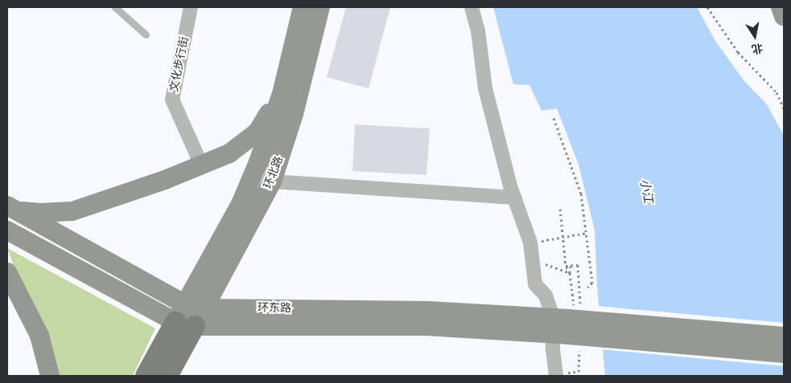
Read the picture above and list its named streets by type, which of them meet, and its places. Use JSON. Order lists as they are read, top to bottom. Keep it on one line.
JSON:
{"streets":{"main road":["环北路","环东路"],"street":["文化步行街"]},"crossings":[["环北路","环东路"]],"water":["小江"],"north":"bottom"}
